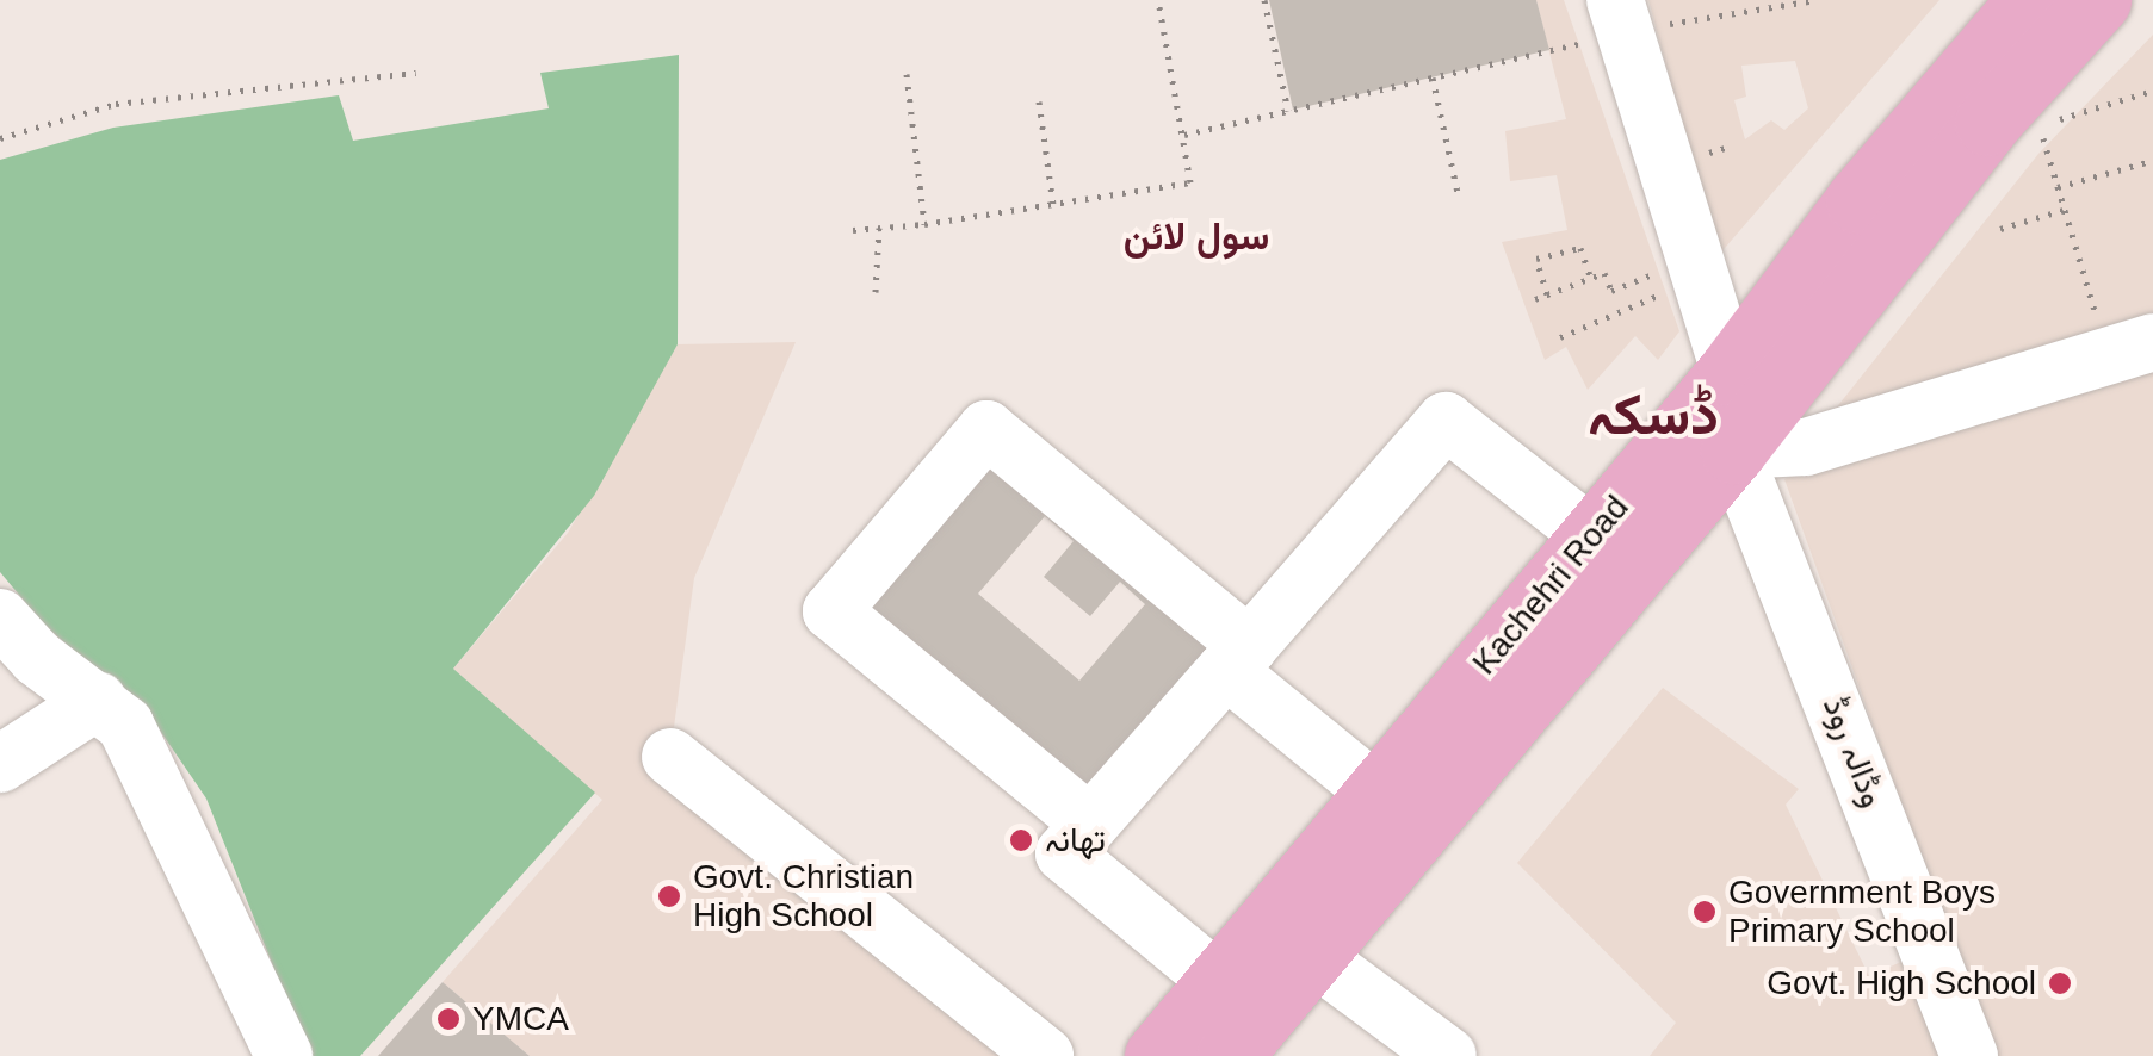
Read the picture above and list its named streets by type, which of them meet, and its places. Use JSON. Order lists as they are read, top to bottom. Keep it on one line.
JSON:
{"streets":{"main road":["Kachehri Road"],"street":["وڈالہ روڈ"]},"crossings":[["Kachehri Road","وڈالہ روڈ"]],"districts":["سول لائن","ڈسکہ"],"places":["تھانہ","Govt. Christian High School","Government Boys Primary School","Govt. High School","YMCA"]}
